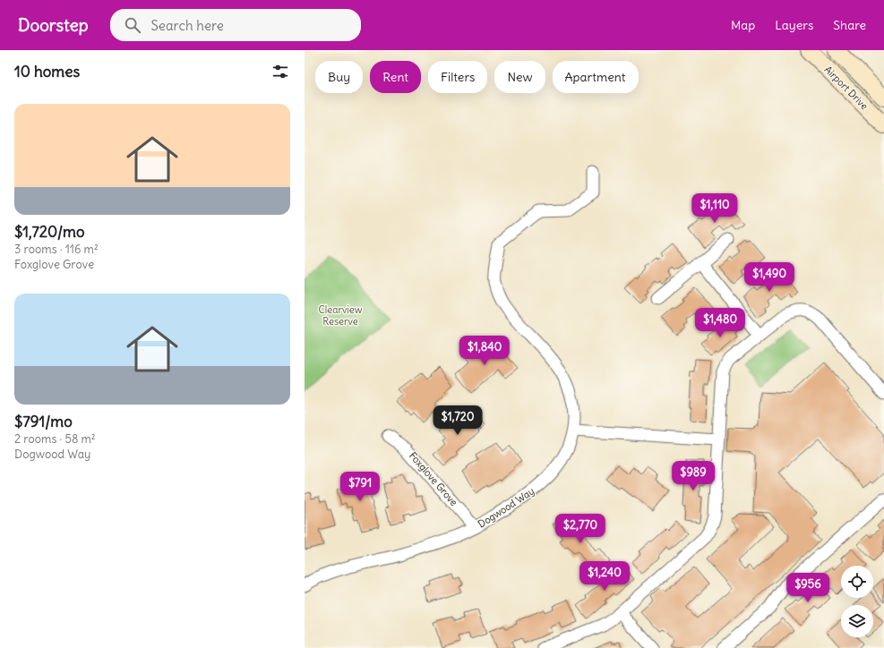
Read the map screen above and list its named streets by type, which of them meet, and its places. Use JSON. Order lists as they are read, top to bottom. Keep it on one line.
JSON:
{"streets":{"main road":["Airport Drive"],"street":["Foxglove Grove","Dogwood Way"]},"crossings":[["Foxglove Grove","Dogwood Way"]],"parks":["Clearview Reserve"],"page":{"header":"Doorstep","search":"Search here","nav":["Map","Layers","Share"],"heading":"10 homes","chip":["Buy","Rent","Filters","New","Apartment"],"list":[{"name":"$1,720/mo","note":"3 rooms · 116 m² · Foxglove Grove"},{"name":"$791/mo","note":"2 rooms · 58 m² · Dogwood Way"}],"price":["$1,110","$1,490","$1,480","$1,840","$1,720","$989","$791","$2,770","$1,240","$956"]}}
